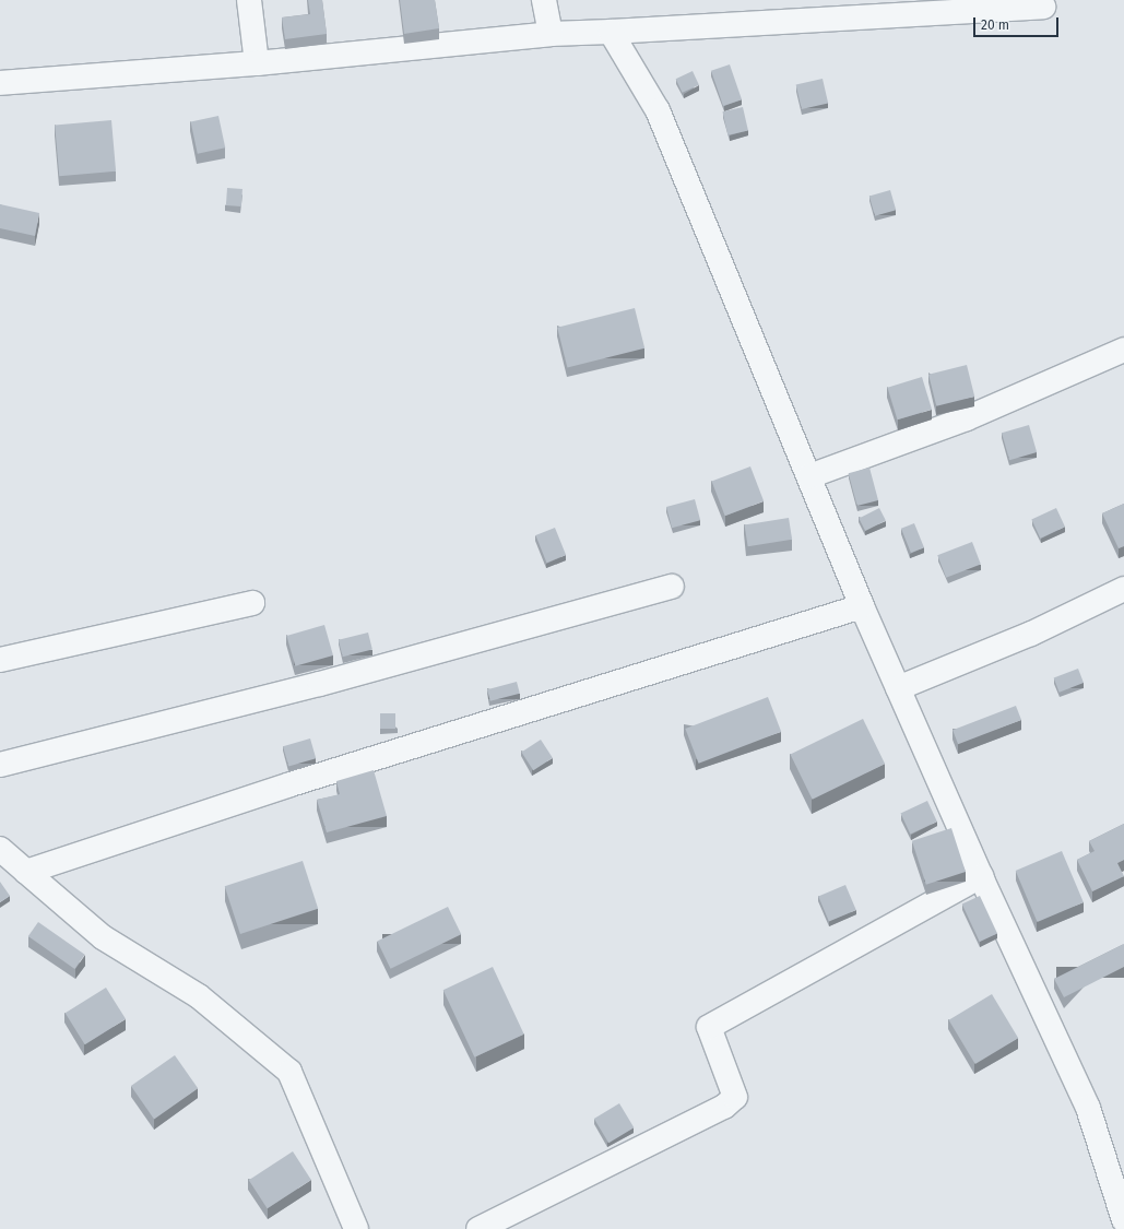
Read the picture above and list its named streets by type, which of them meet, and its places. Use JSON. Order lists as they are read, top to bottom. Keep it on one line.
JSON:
{"scale_bar":"20 m"}
